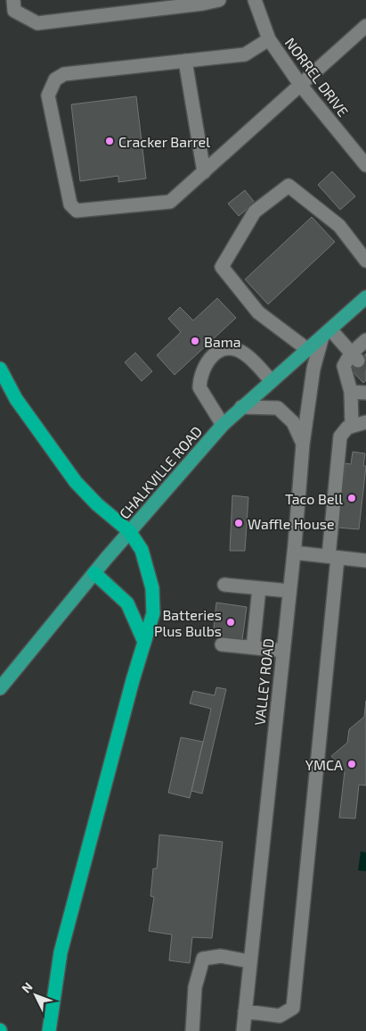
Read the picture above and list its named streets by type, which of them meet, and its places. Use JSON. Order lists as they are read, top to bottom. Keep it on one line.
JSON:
{"streets":{"main road":["CHALKVILLE ROAD"],"street":["NORREL DRIVE","VALLEY ROAD"]},"crossings":[["CHALKVILLE ROAD","VALLEY ROAD"]],"places":["Cracker Barrel","Bama","Taco Bell","Waffle House","Batteries Plus Bulbs","YMCA"],"north":"top left"}
